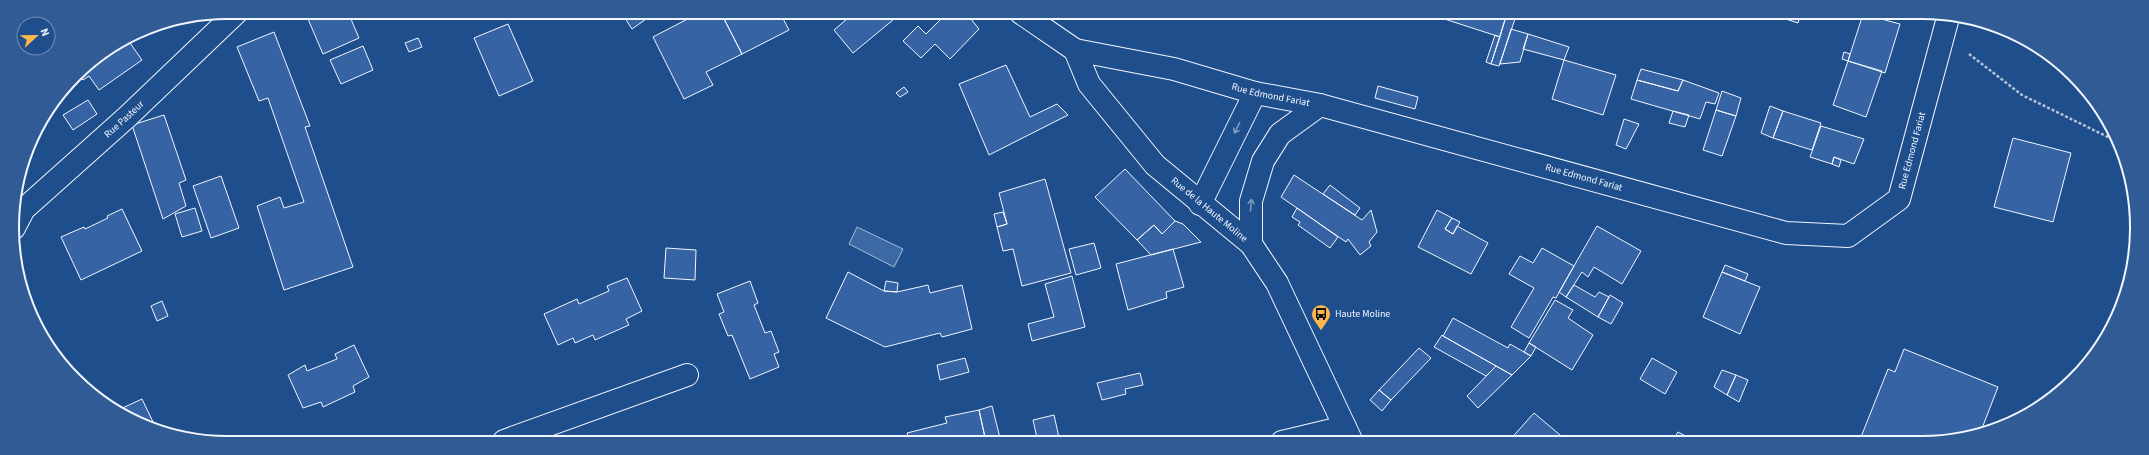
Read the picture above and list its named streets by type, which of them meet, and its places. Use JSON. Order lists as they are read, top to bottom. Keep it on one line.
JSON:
{"streets":{"street":["Rue Edmond Fariat","Rue Pasteur","Rue de la Haute Moline"]},"crossings":[["Rue Edmond Fariat","Rue de la Haute Moline"]],"places":{"bus stop":["Haute Moline"]},"north":"right"}
